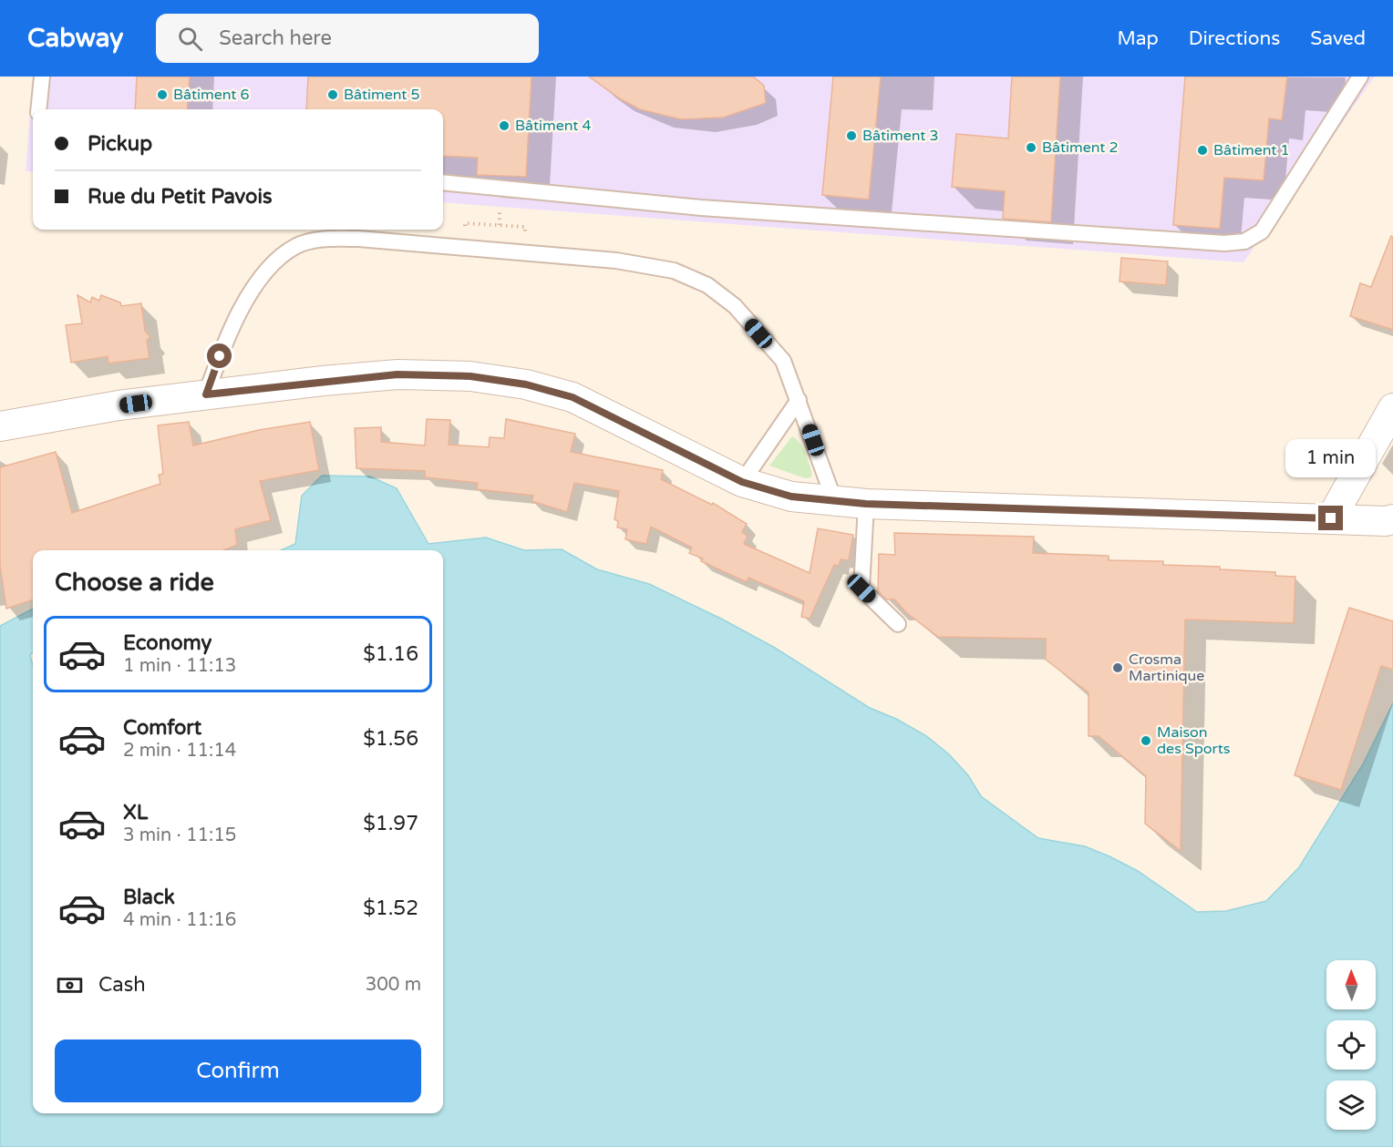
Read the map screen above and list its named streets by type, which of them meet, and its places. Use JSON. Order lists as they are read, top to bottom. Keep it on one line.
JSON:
{"places":["Bâtiment 6","Bâtiment 5","Bâtiment 4","Bâtiment 3","Bâtiment 2","Bâtiment 1","Crosma Martinique","Maison des Sports"],"north":"top","page":{"header":"Cabway","search":"Search here","nav":["Map","Directions","Saved"],"banner":["Pickup","Rue du Petit Pavois"],"bubble":"1 min","heading":"Choose a ride","list":[{"name":"Economy","note":"1 min · 11:13","value":"$1.16"},{"name":"Comfort","note":"2 min · 11:14","value":"$1.56"},{"name":"XL","note":"3 min · 11:15","value":"$1.97"},{"name":"Black","note":"4 min · 11:16","value":"$1.52"}],"pay":["Cash","300 m"],"buttons":"Confirm"}}
